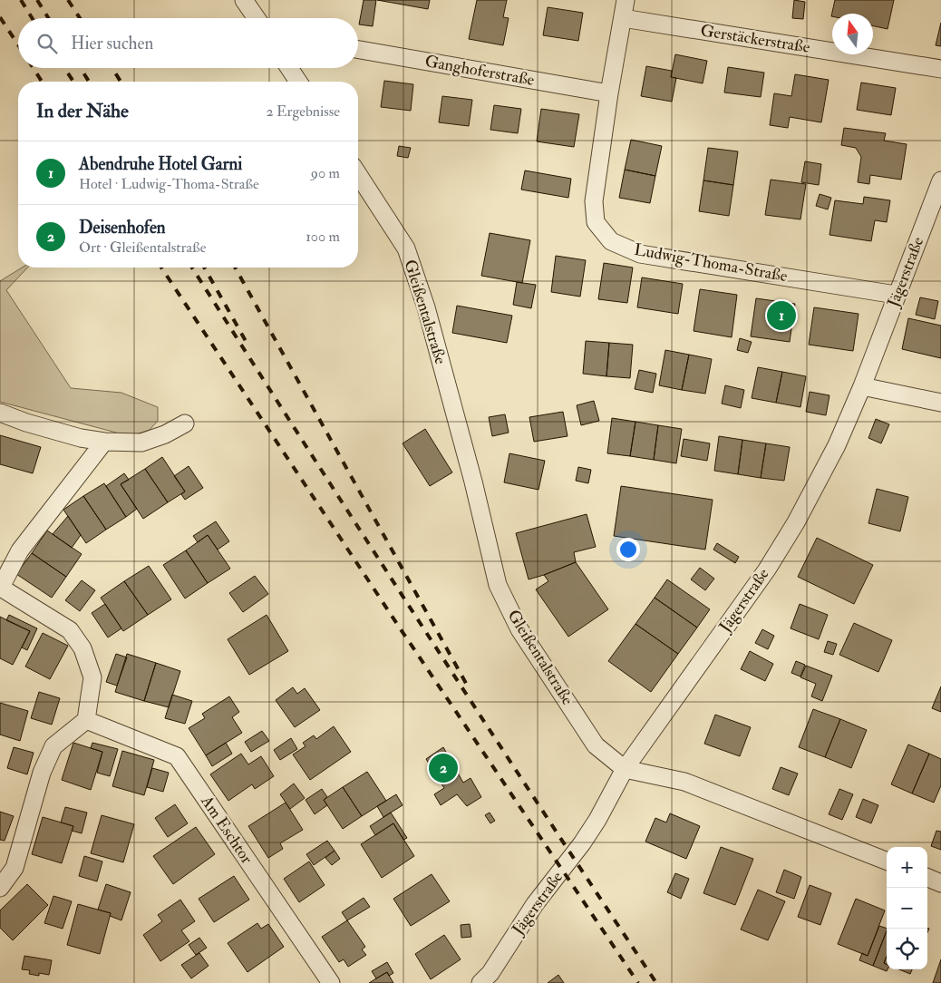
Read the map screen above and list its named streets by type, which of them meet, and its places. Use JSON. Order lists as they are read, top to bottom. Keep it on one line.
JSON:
{"streets":{"street":["Gerstäckerstraße","Ganghoferstraße","Ludwig-Thoma-Straße","Jägerstraße","Gleißentalstraße","Am Eschtor"]},"crossings":[["Gerstäckerstraße","Ludwig-Thoma-Straße"],["Ganghoferstraße","Ludwig-Thoma-Straße"],["Ludwig-Thoma-Straße","Jägerstraße"],["Jägerstraße","Gleißentalstraße"]],"north":"top","page":{"search":"Hier suchen","heading":["In der Nähe","2 Ergebnisse"],"list":[{"mark":"1","name":"Abendruhe Hotel Garni","note":"Hotel · Ludwig-Thoma-Straße","value":"90 m"},{"mark":"2","name":"Deisenhofen","note":"Ort · Gleißentalstraße","value":"100 m"}],"pins":["1","2"],"map_buttons":["+","−"]}}
